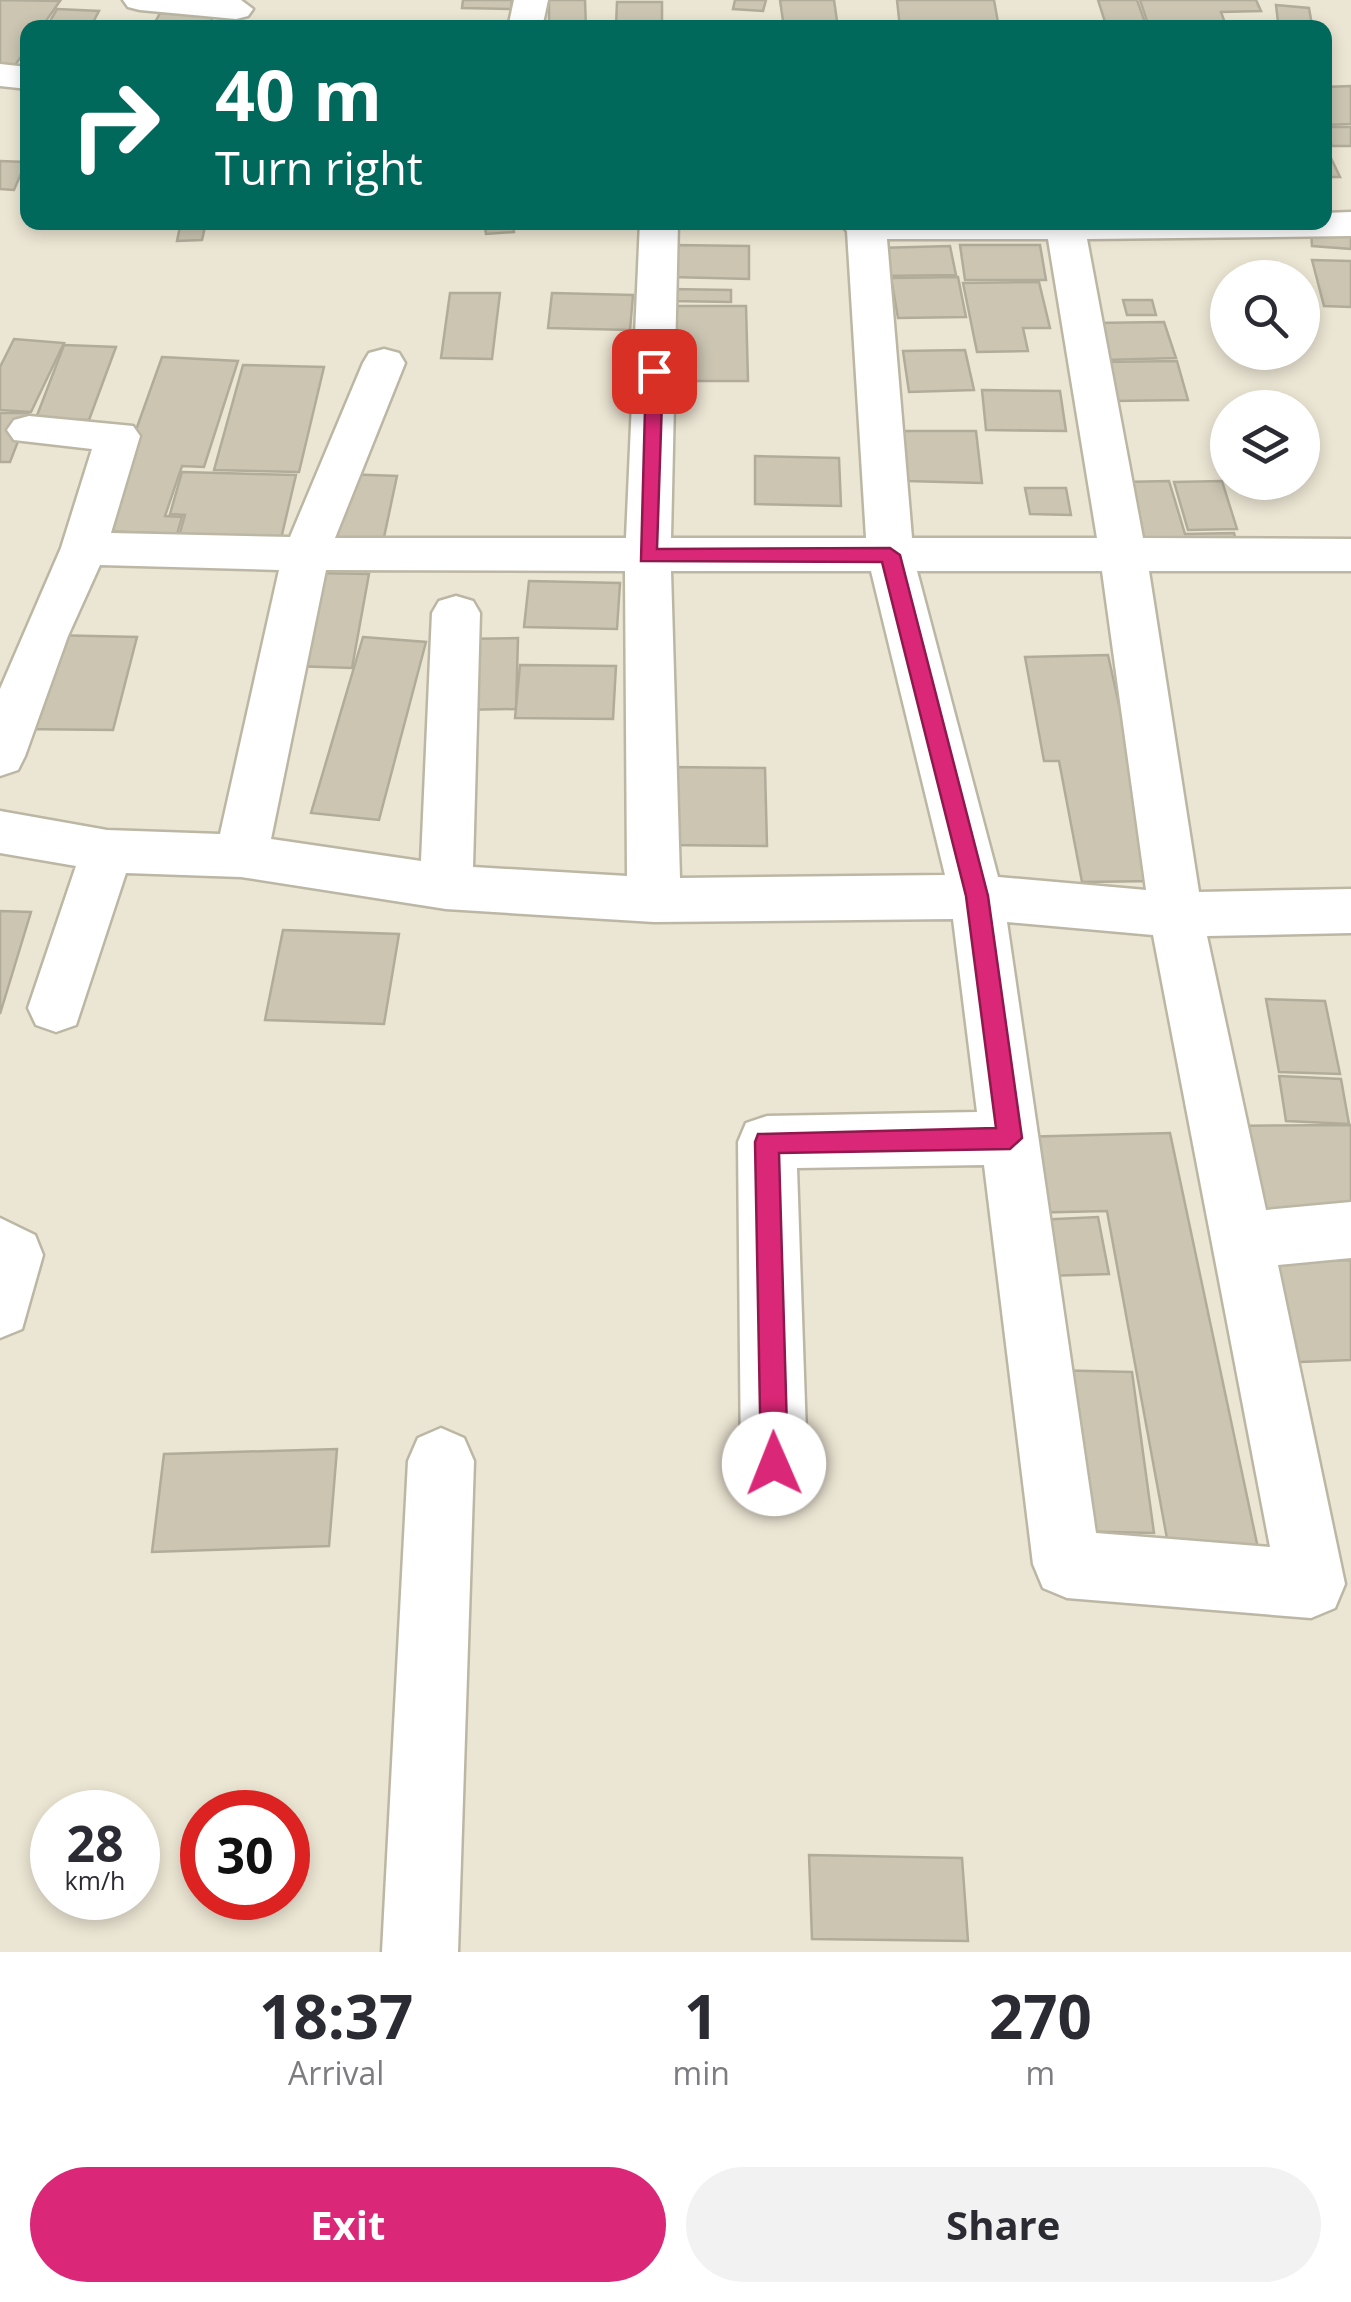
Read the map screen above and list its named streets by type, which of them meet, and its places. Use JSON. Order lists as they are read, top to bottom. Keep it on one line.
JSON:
{"page":{"turn":["40 m","Turn right"],"speed":"28 km/h","limit":"30","eta":["18:37","Arrival","1","min","270","m"],"buttons":["Exit","Share"]}}
